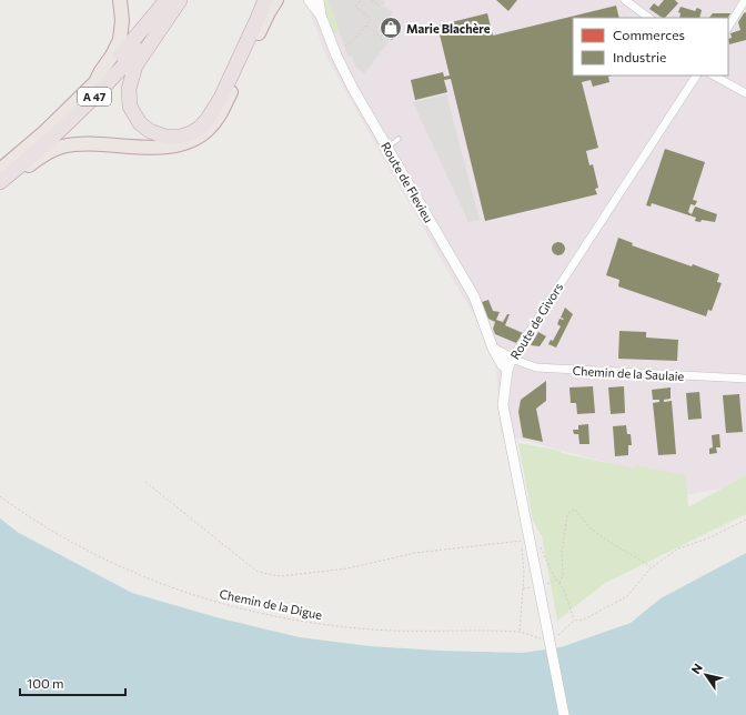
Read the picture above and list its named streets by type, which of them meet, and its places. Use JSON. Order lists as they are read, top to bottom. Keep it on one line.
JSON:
{"streets":{"highway":["A 47"],"street":["Route de Flevieu","Route de Givors","Chemin de la Saulaie"],"path":["Chemin de la Digue"]},"crossings":[["Route de Flevieu","Route de Givors"],["Route de Givors","Chemin de la Saulaie"]],"places":{"shop":["Marie Blachère"]},"legend":["Commerces","Industrie"],"scale_bar":"100 m","north":"top left"}
